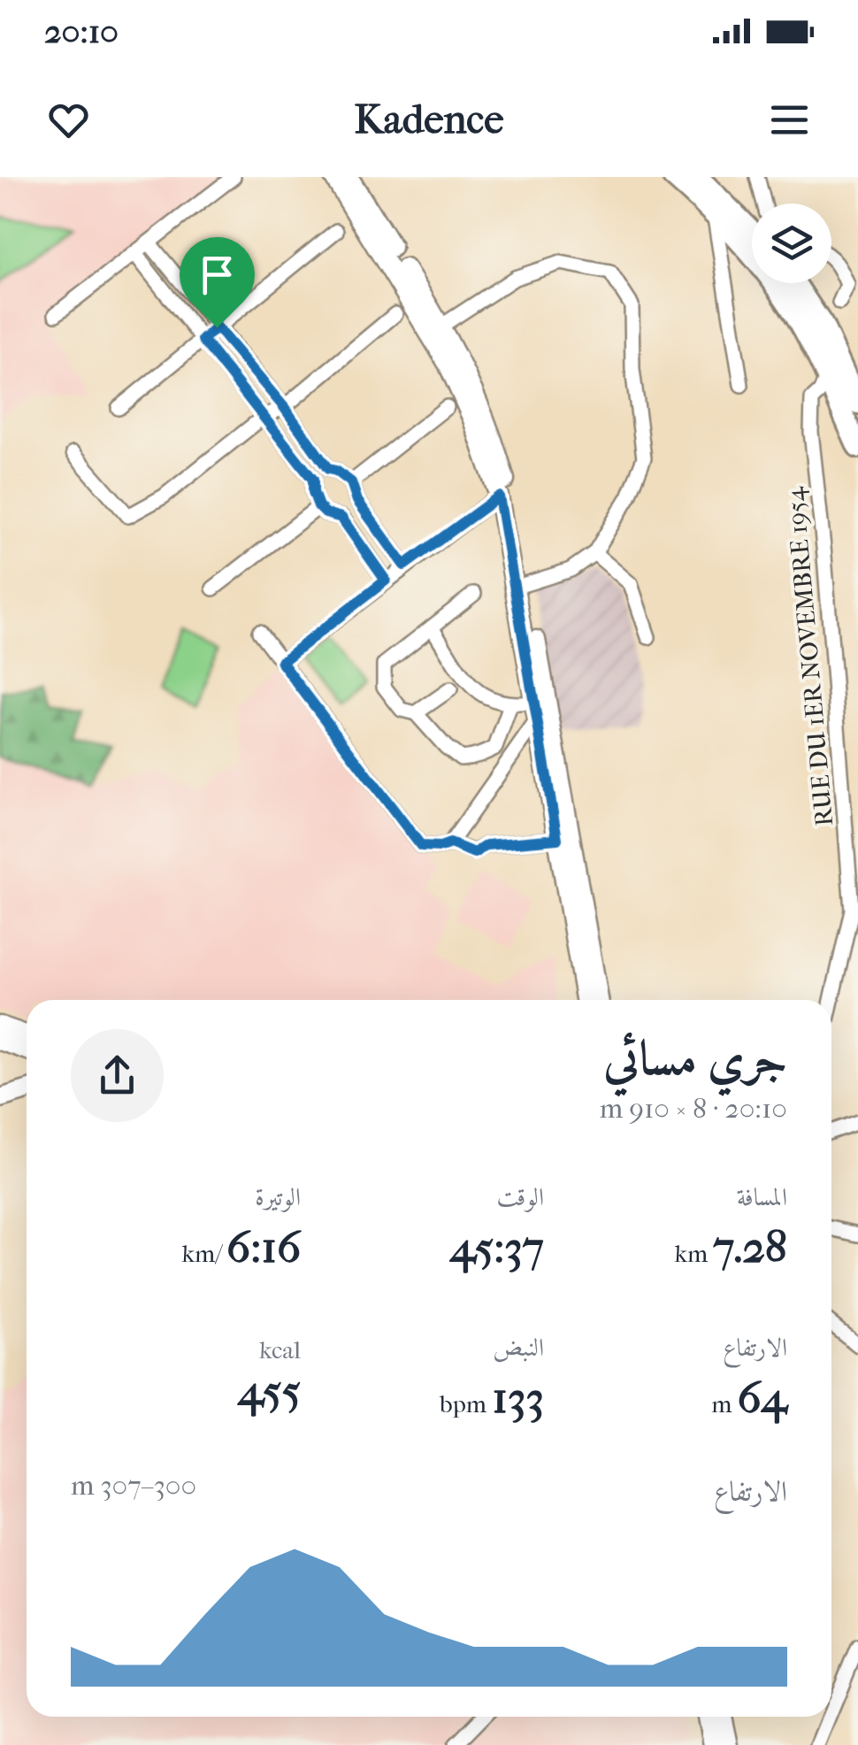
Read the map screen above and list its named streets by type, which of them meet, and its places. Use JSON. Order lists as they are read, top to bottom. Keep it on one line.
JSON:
{"streets":{"street":["RUE DU 1ER NOVEMBRE 1954"]},"page":{"status":"20:10","header":"Kadence","heading":["جري مسائي","20:10 · 8 × 910 m"],"stats":[["المسافة","7.28 km"],["الوقت","45:37"],["الوتيرة","6:16 /km"],["الارتفاع","64 m"],["النبض","133 bpm"],["kcal","455"]],"chart":["الارتفاع","300–307 m"]}}
